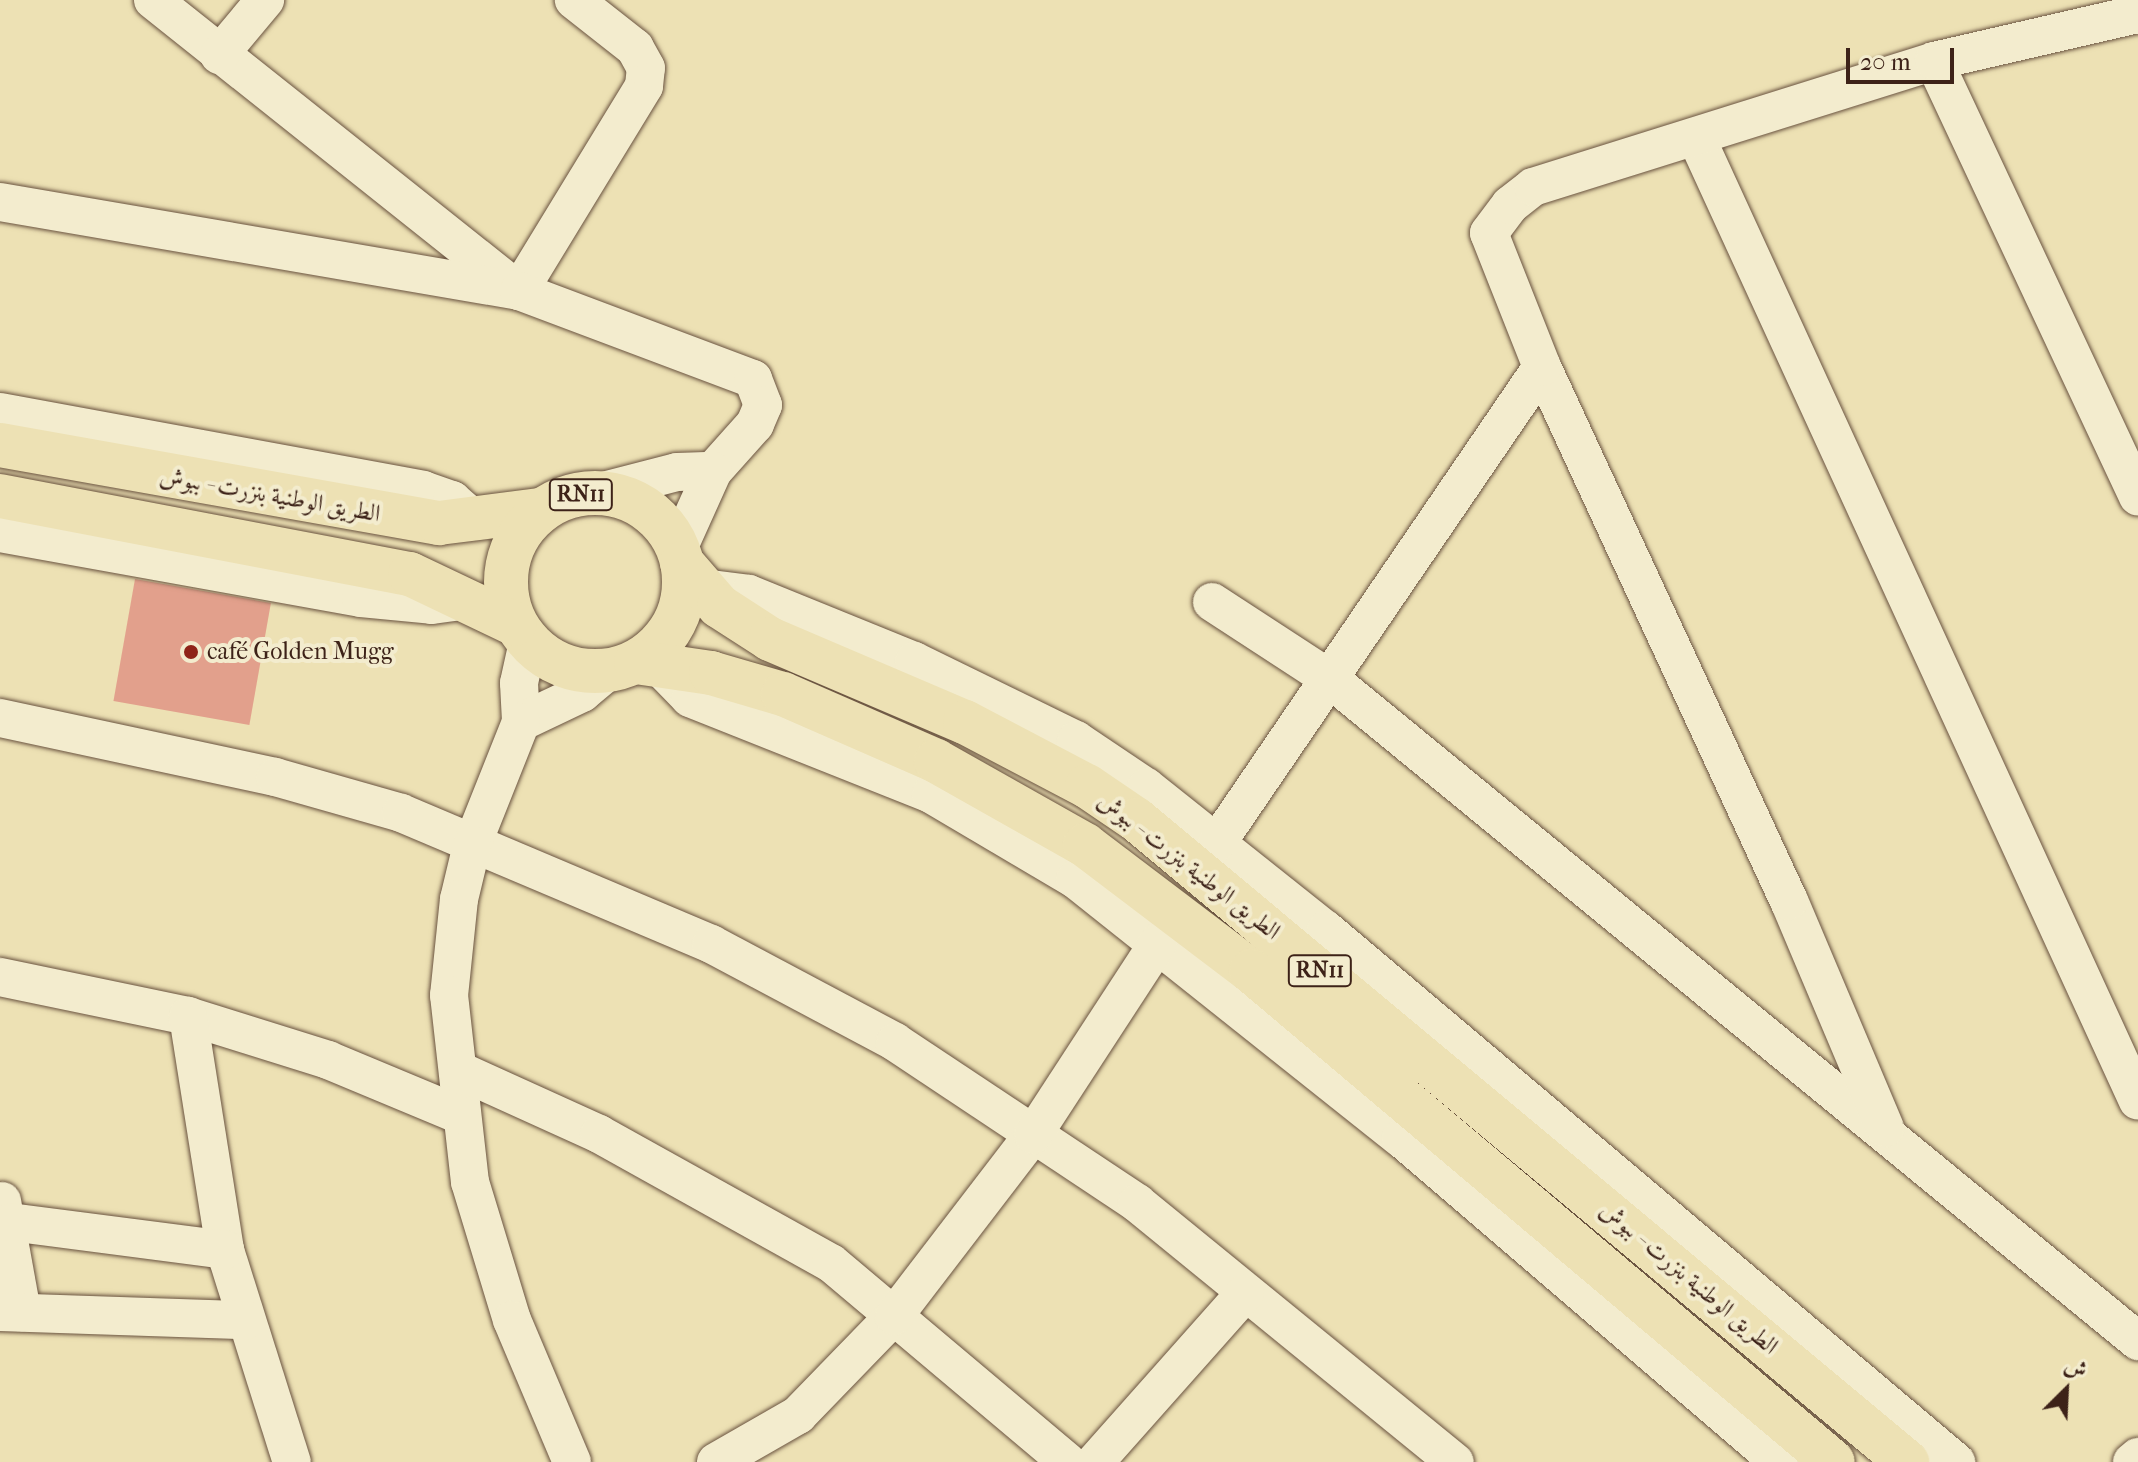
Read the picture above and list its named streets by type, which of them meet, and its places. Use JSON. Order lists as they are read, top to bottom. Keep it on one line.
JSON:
{"streets":{"main road":["الطريق الوطنية بنزرت - ببوش","RN11"]},"crossings":[["الطريق الوطنية بنزرت - ببوش","RN11"]],"places":["café Golden Mugg"],"scale_bar":"20 m","north":"top right"}
